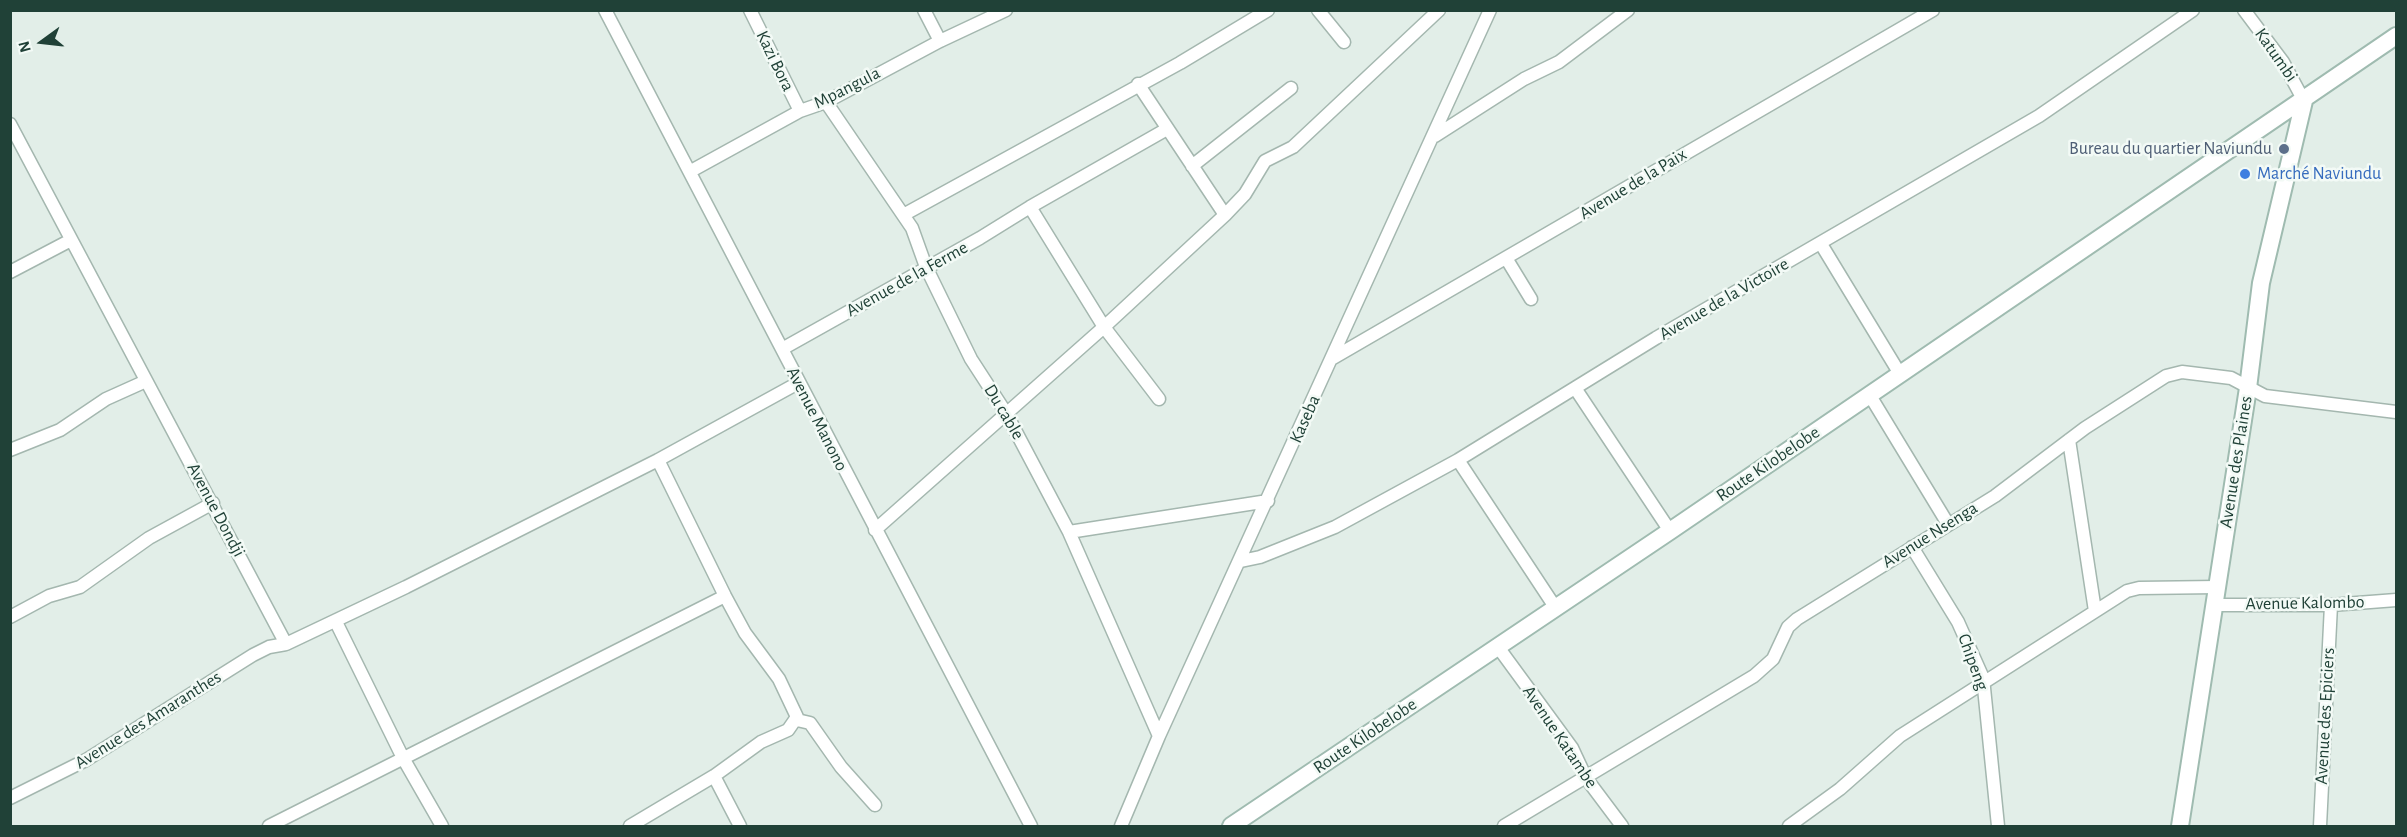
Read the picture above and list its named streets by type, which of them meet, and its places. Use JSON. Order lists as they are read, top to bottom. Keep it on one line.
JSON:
{"streets":{"street":["Katumbi","Kazi Bora","Mpangula","Avenue de la Paix","Avenue de la Ferme","Avenue de la Victoire","Du cable","Avenue Manono","Kaseba","Avenue des Plaines","Route Kilobelobe","Avenue Dondji","Avenue Nsenga","Avenue Kalombo","Chipeng","Avenue des Epiciers","Avenue des Amaranthes","Avenue Katambe"]},"crossings":[["Katumbi","Avenue des Plaines"],["Katumbi","Route Kilobelobe"],["Kazi Bora","Mpangula"],["Mpangula","Du cable"],["Mpangula","Avenue Manono"],["Avenue de la Paix","Kaseba"],["Avenue de la Ferme","Du cable"],["Avenue de la Ferme","Avenue Manono"],["Avenue de la Victoire","Kaseba"],["Du cable","Kaseba"],["Avenue des Plaines","Route Kilobelobe"],["Avenue des Plaines","Avenue Nsenga"],["Avenue des Plaines","Avenue Kalombo"],["Route Kilobelobe","Avenue Katambe"],["Avenue Dondji","Avenue des Amaranthes"],["Avenue Nsenga","Chipeng"],["Avenue Nsenga","Avenue Katambe"],["Avenue Kalombo","Avenue des Epiciers"]],"places":["Bureau du quartier Naviundu","Marché Naviundu"],"north":"left"}
